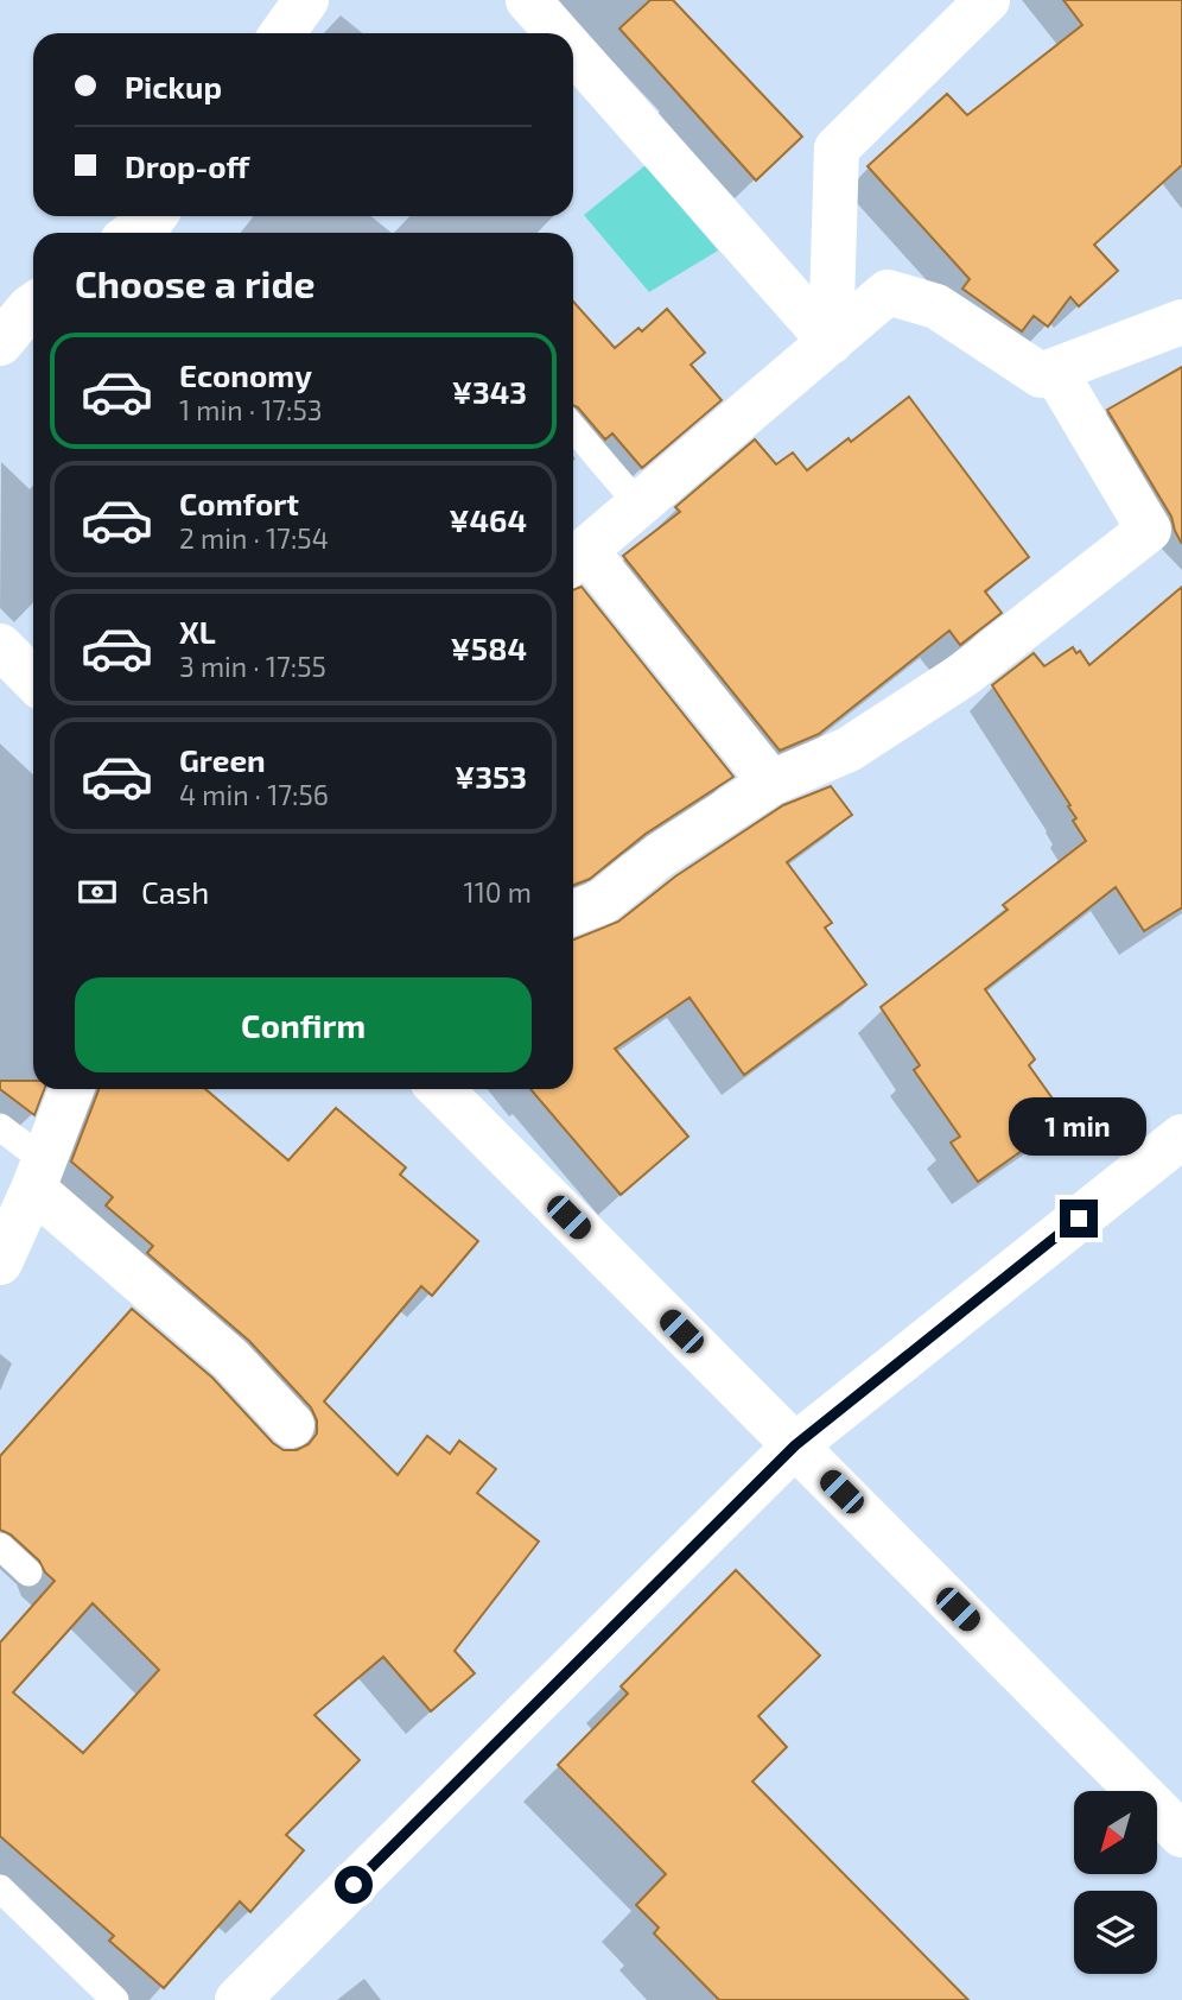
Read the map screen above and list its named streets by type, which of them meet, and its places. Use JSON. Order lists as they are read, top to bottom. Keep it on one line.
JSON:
{"north":"bottom left","page":{"banner":["Pickup","Drop-off"],"heading":"Choose a ride","list":[{"name":"Economy","note":"1 min · 17:53","value":"¥343"},{"name":"Comfort","note":"2 min · 17:54","value":"¥464"},{"name":"XL","note":"3 min · 17:55","value":"¥584"},{"name":"Green","note":"4 min · 17:56","value":"¥353"}],"pay":["Cash","110 m"],"buttons":"Confirm","bubble":"1 min"}}
